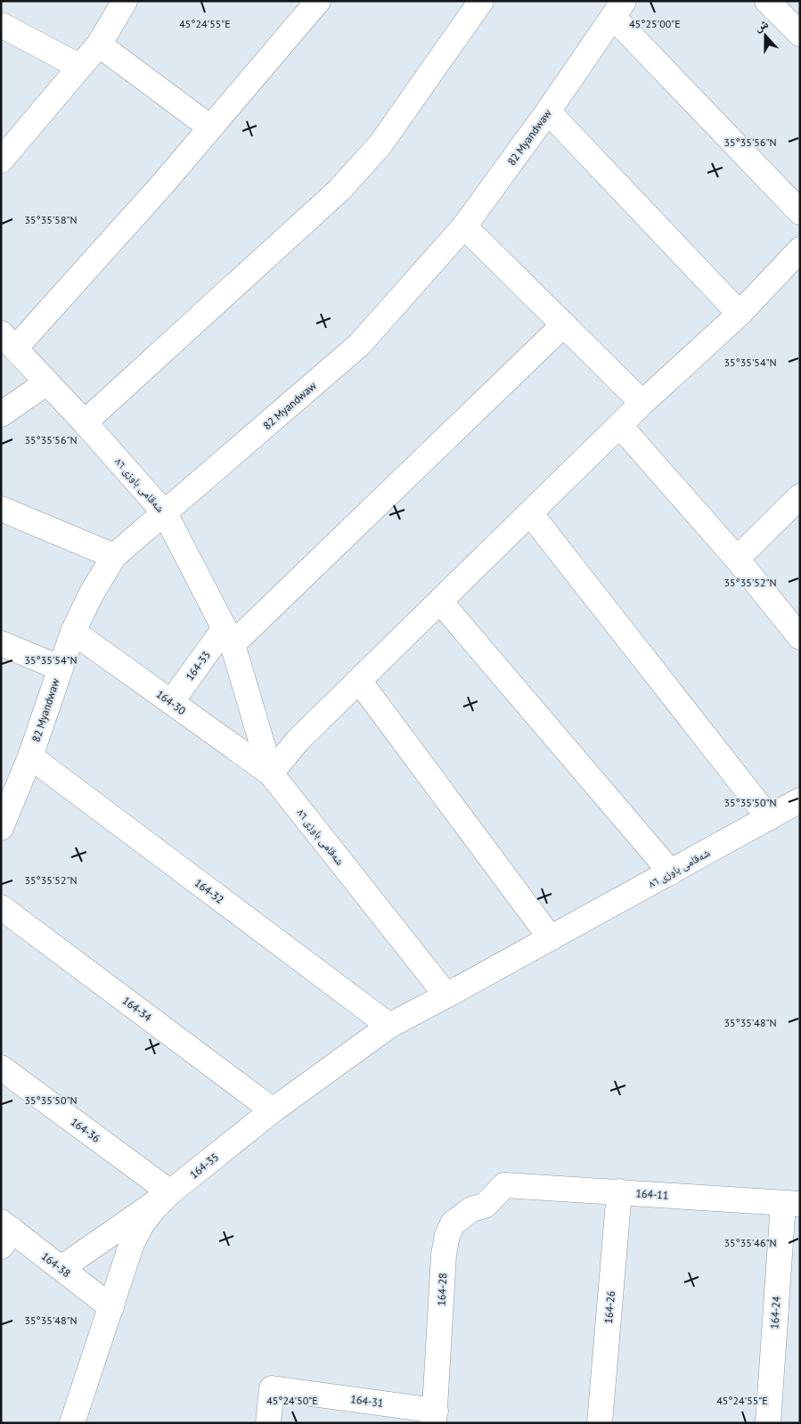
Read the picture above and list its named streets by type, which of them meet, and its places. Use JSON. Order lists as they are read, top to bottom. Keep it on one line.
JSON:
{"streets":{"street":["82 Myandwaw","شەقامی باوزی ٨٦","164-33","164-30","164-32","164-34","164-36","164-35","164-11","164-38","164-28","164-26","164-24","164-31"]},"crossings":[["82 Myandwaw","شەقامی باوزی ٨٦"],["82 Myandwaw","164-30"],["82 Myandwaw","164-32"],["شەقامی باوزی ٨٦","164-33"],["شەقامی باوزی ٨٦","164-30"],["شەقامی باوزی ٨٦","164-35"],["164-33","164-30"],["164-32","164-35"],["164-34","164-35"],["164-36","164-35"],["164-35","164-38"],["164-11","164-28"],["164-11","164-26"],["164-11","164-24"],["164-28","164-31"]],"north":"top","coordinates":["45°24'55\"E","45°25'00\"E","35°35'56\"N","35°35'58\"N","35°35'54\"N","35°35'52\"N","35°35'50\"N","35°35'48\"N","35°35'46\"N","45°24'50\"E"]}
